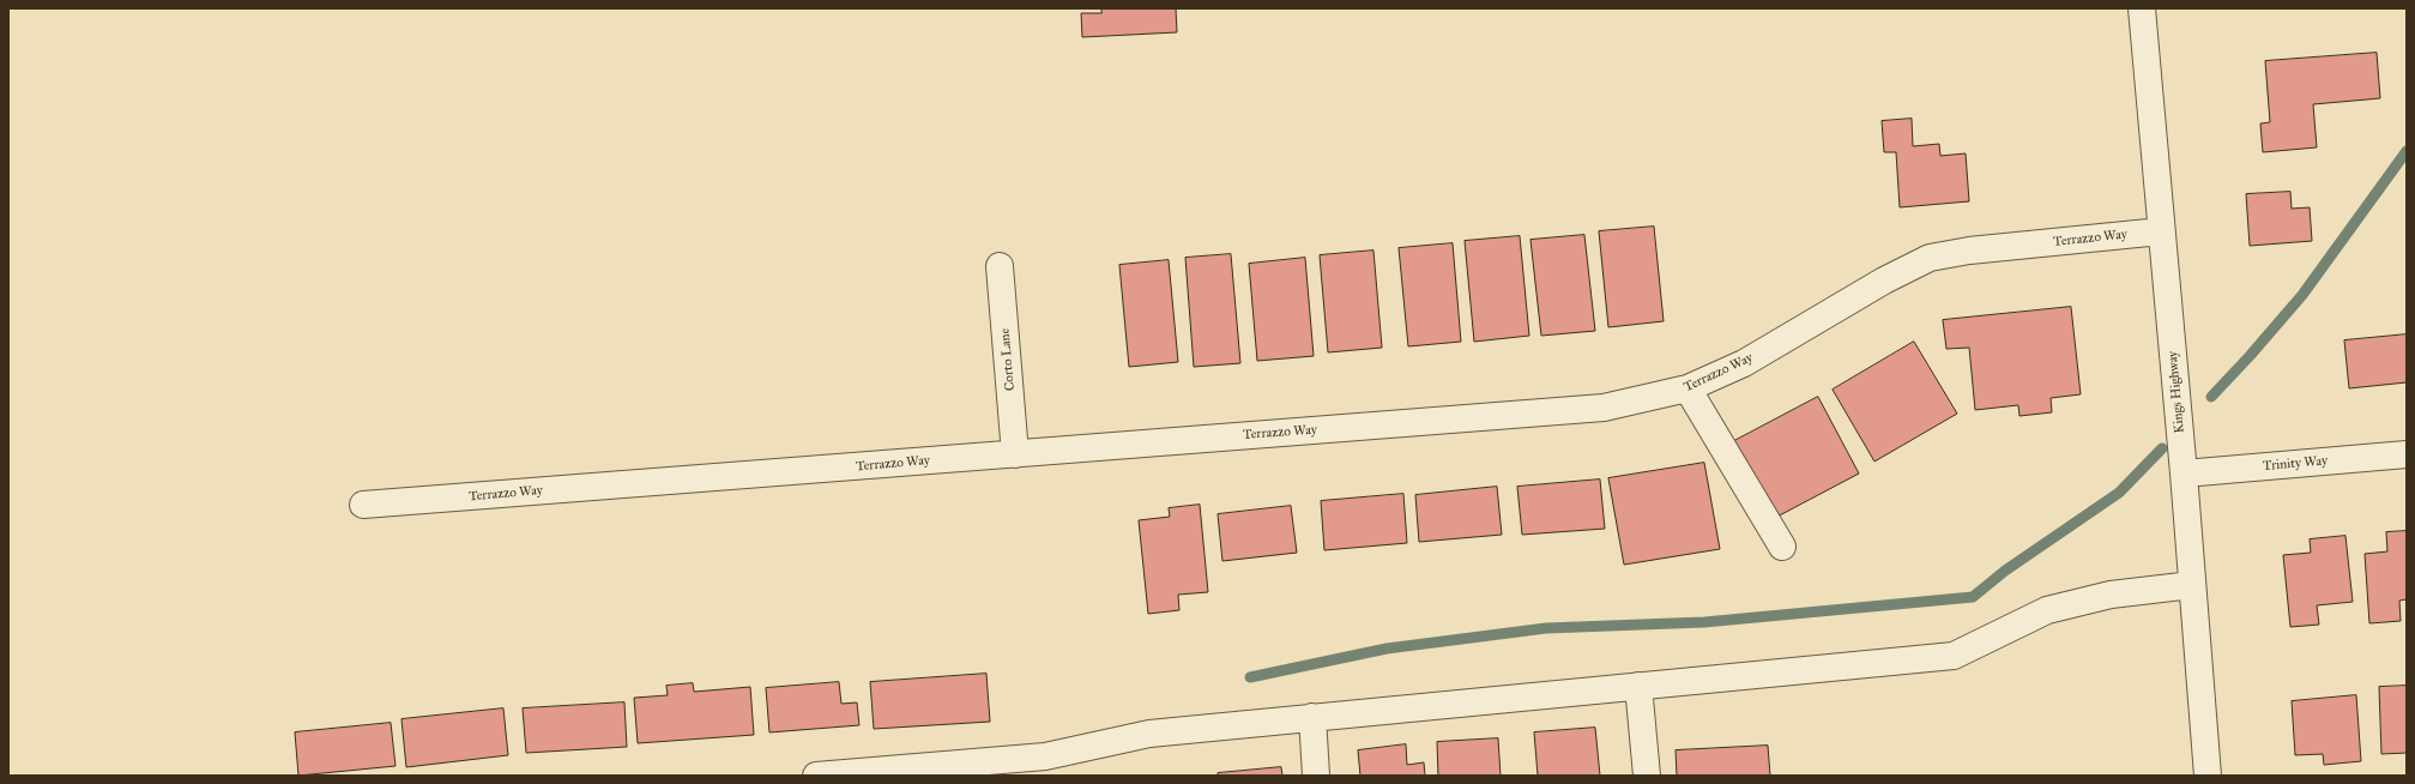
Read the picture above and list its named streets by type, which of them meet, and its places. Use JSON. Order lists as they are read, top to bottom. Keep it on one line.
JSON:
{"streets":{"street":["Terrazzo Way","Corto Lane","Kings Highway","Trinity Way"]},"crossings":[["Terrazzo Way","Corto Lane"],["Terrazzo Way","Kings Highway"],["Kings Highway","Trinity Way"]]}
